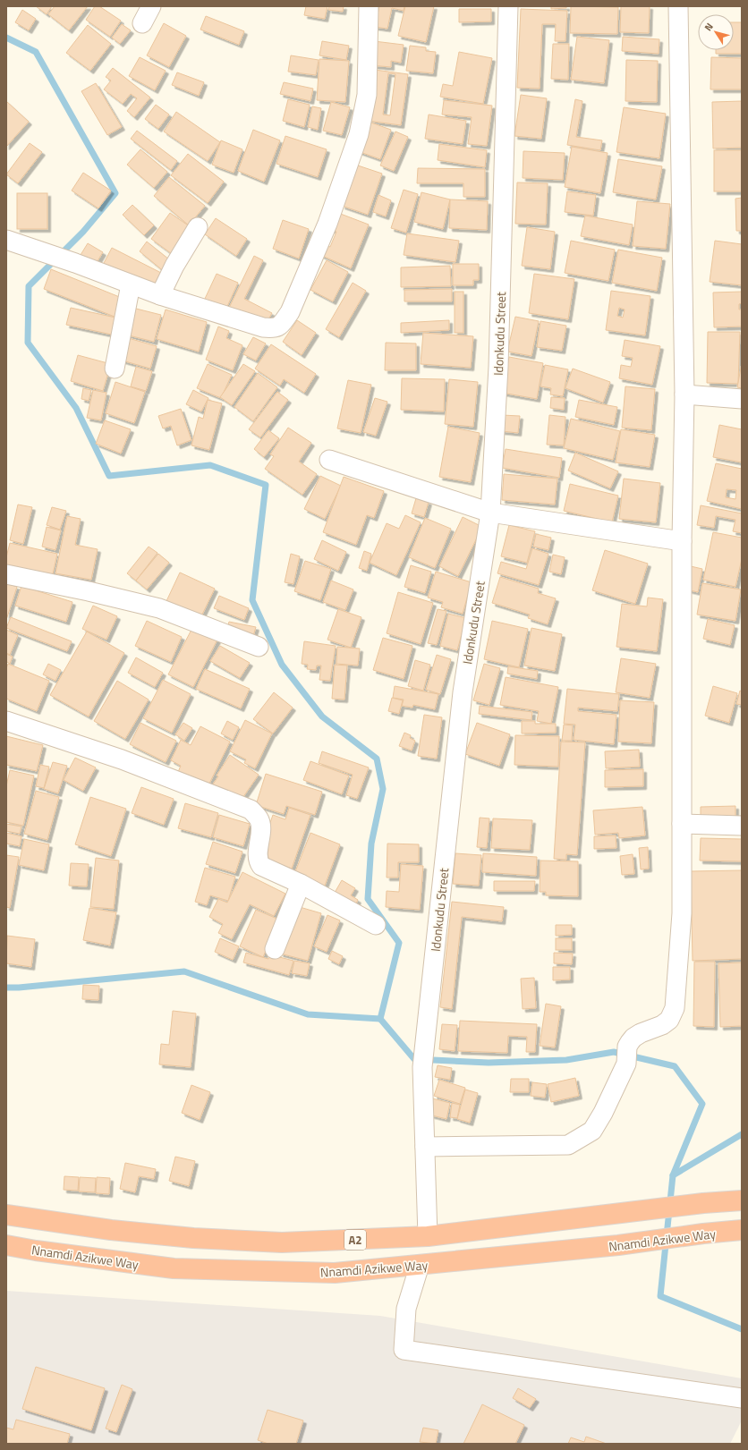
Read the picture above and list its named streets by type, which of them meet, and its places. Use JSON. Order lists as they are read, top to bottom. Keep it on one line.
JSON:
{"streets":{"highway":["A2","Nnamdi Azikwe Way"],"street":["Idonkudu Street"]},"crossings":[["Idonkudu Street","A2"]],"north":"top left"}
